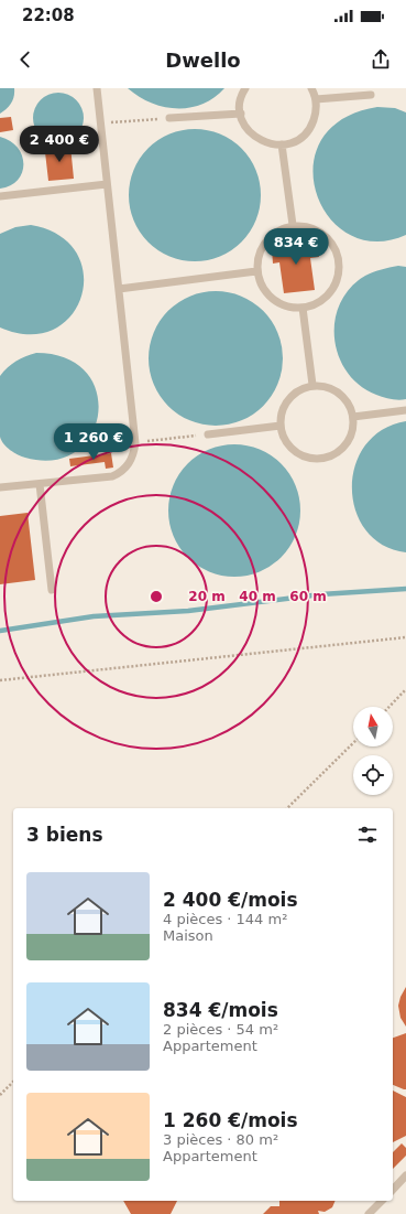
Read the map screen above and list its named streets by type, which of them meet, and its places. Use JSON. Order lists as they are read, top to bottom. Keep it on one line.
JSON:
{"north":"top","page":{"status":"22:08","header":"Dwello","price":["2 400 €","834 €","1 260 €"],"heading":"3 biens","list":[{"name":"2 400 €/mois","note":"4 pièces · 144 m² · Maison"},{"name":"834 €/mois","note":"2 pièces · 54 m² · Appartement"},{"name":"1 260 €/mois","note":"3 pièces · 80 m² · Appartement"}]},"rings":["20 m","40 m","60 m"]}
